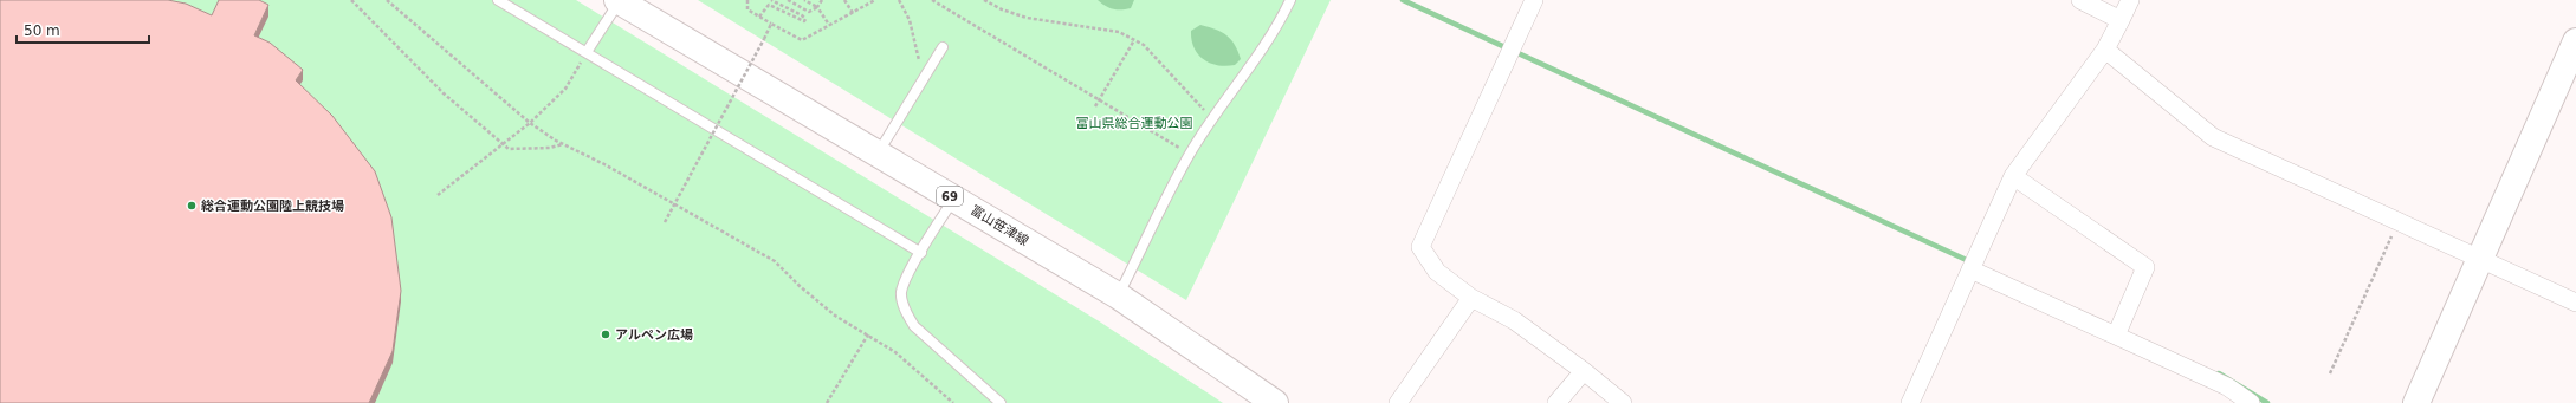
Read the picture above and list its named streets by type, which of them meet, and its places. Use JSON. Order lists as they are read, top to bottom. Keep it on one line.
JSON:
{"streets":{"main road":["69","富山笹津線"]},"parks":["富山県総合運動公園"],"places":["総合運動公園陸上競技場","アルペン広場"],"scale_bar":"50 m"}
